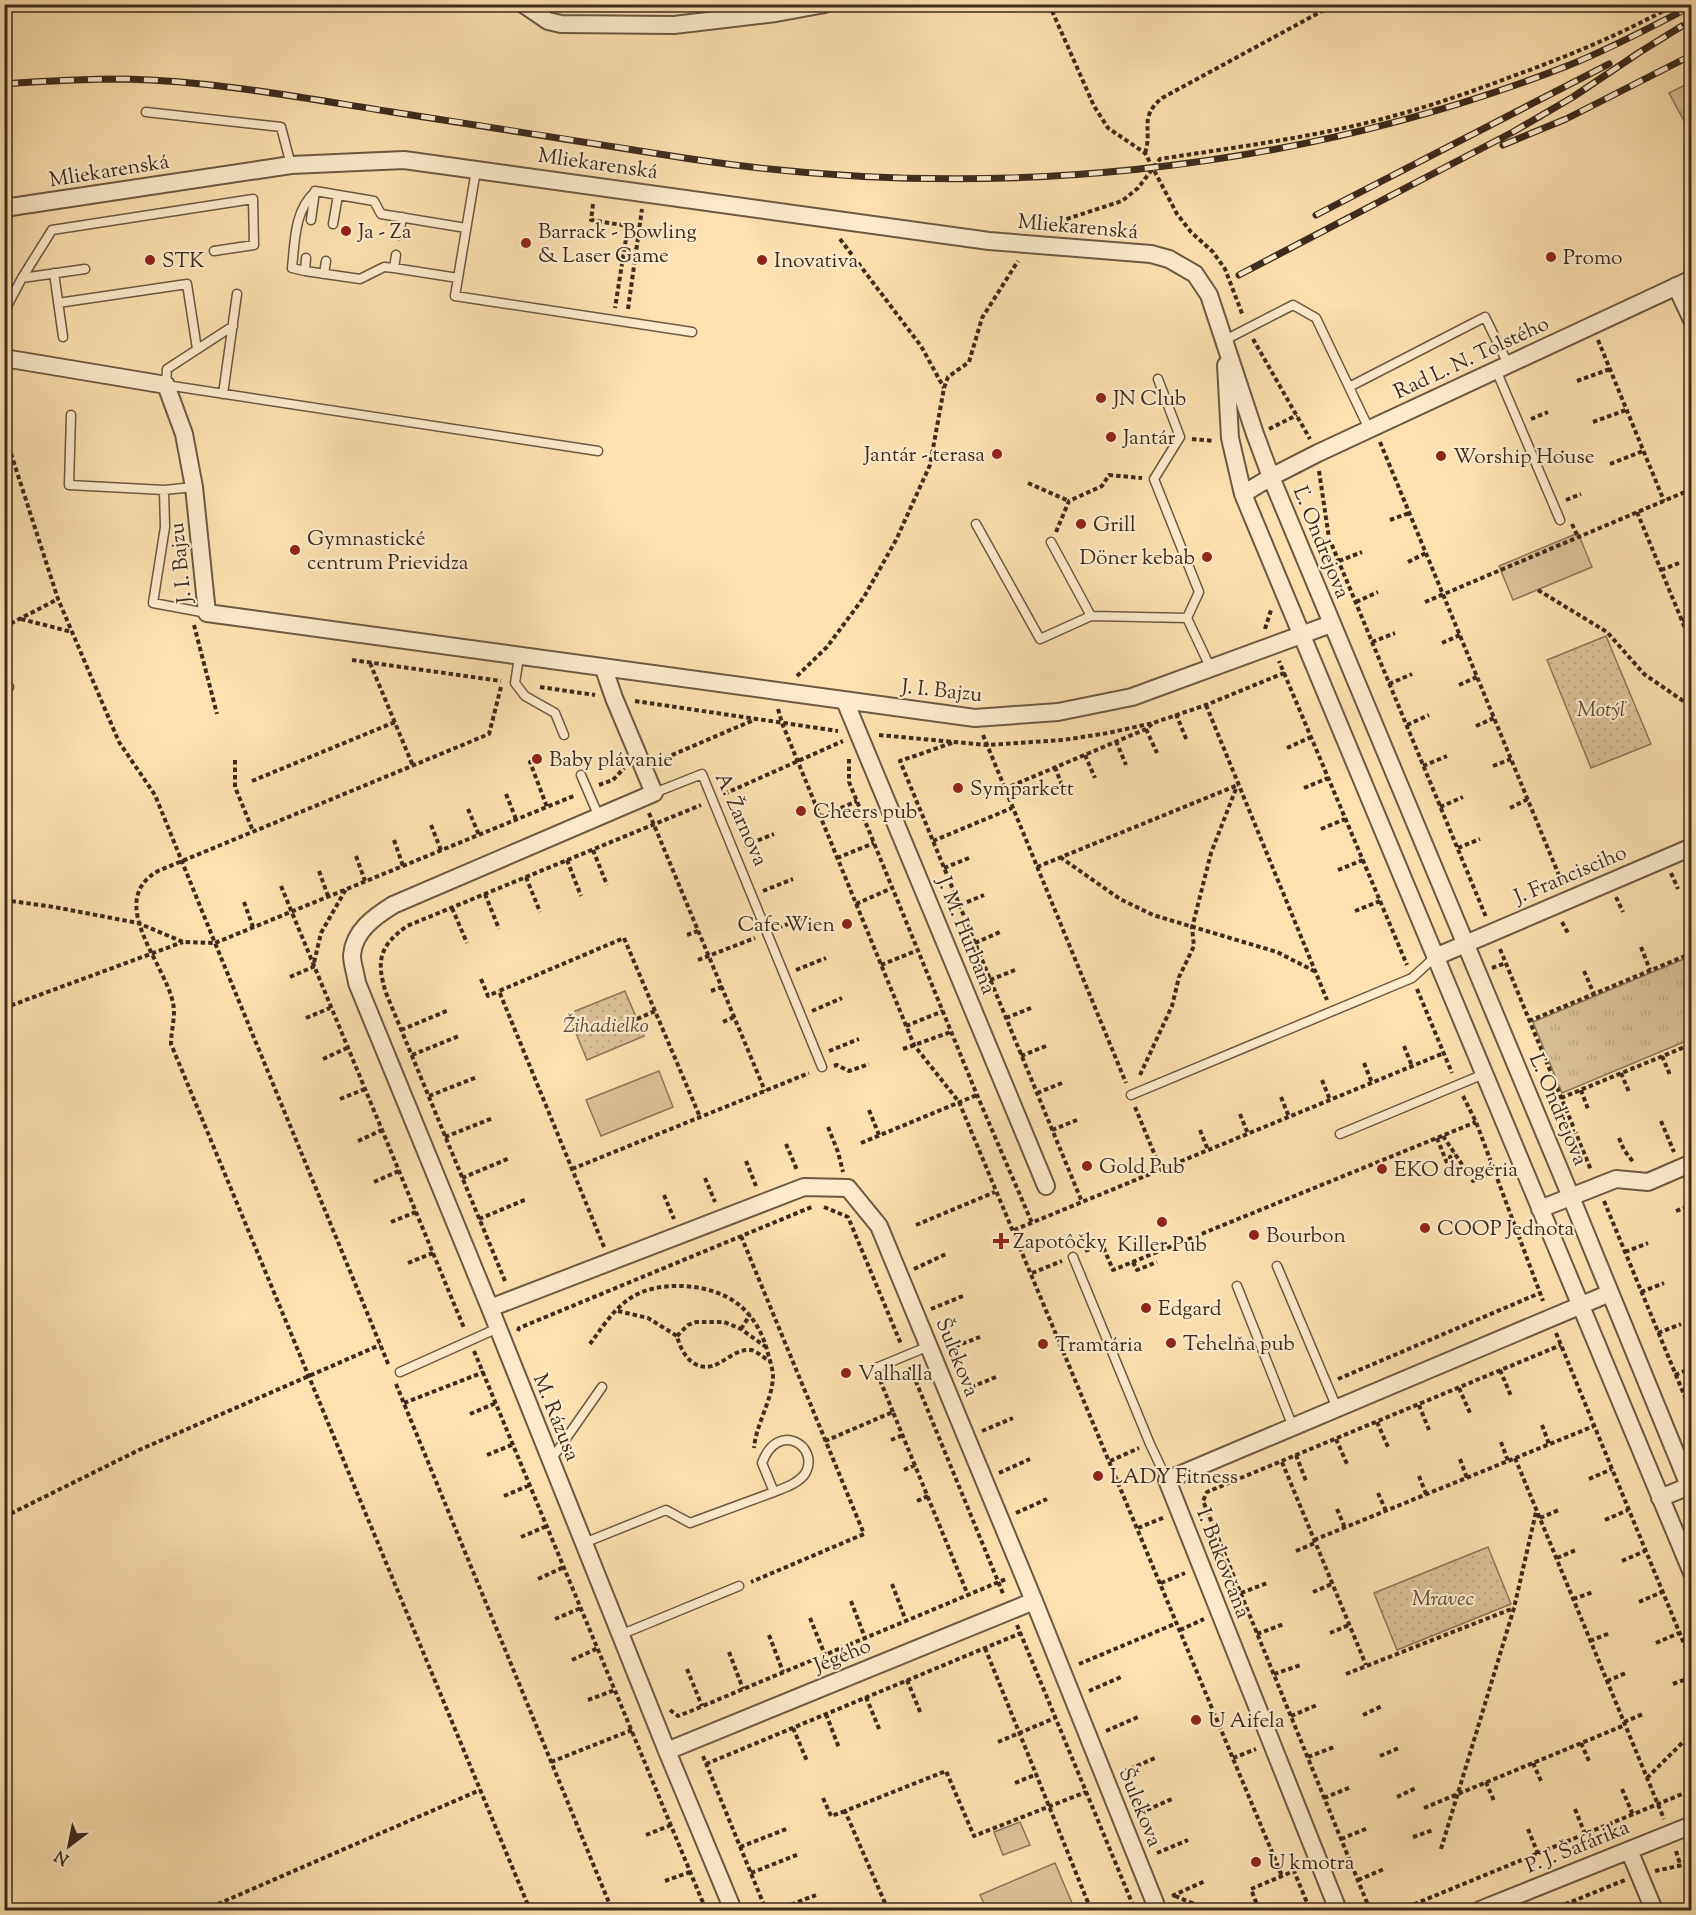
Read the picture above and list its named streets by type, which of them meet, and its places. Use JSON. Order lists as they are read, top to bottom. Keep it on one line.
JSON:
{"streets":{"street":["Mliekarenská","Rad L. N. Tolstého","Ľ. Ondrejova","J. I. Bajzu","A. Žarnova","J. Francisciho","J. M. Hurbana","Šulekova","M. Rázusa","I. Bukovčana","Jégého","P. J. Šafárika"]},"crossings":[["Mliekarenská","Ľ. Ondrejova"],["Rad L. N. Tolstého","Ľ. Ondrejova"],["Ľ. Ondrejova","J. I. Bajzu"],["Ľ. Ondrejova","J. Francisciho"],["J. I. Bajzu","J. M. Hurbana"],["A. Žarnova","M. Rázusa"],["Šulekova","M. Rázusa"],["Šulekova","Jégého"],["M. Rázusa","Jégého"]],"parks":["Motýľ","Žihadielko","Mravec"],"places":{"other":["Ja - Za","Barrack - Bowling & Laser Game","Promo","STK","Inovativa","JN Club","Jantár","Jantár - terasa","Worship House","Grill","Gymnastické centrum Prievidza","Döner kebab","Baby plávanie","Symparkett","Cheers pub","Cafe Wien","Gold Pub","EKO drogéria","Killer Pub","COOP Jednota","Bourbon","Edgard","Tehelňa pub","Tramtária","Valhalla","LADY Fitness","U Aifela","U kmotra"],"health":["Zapotôčky"]},"north":"bottom left"}
